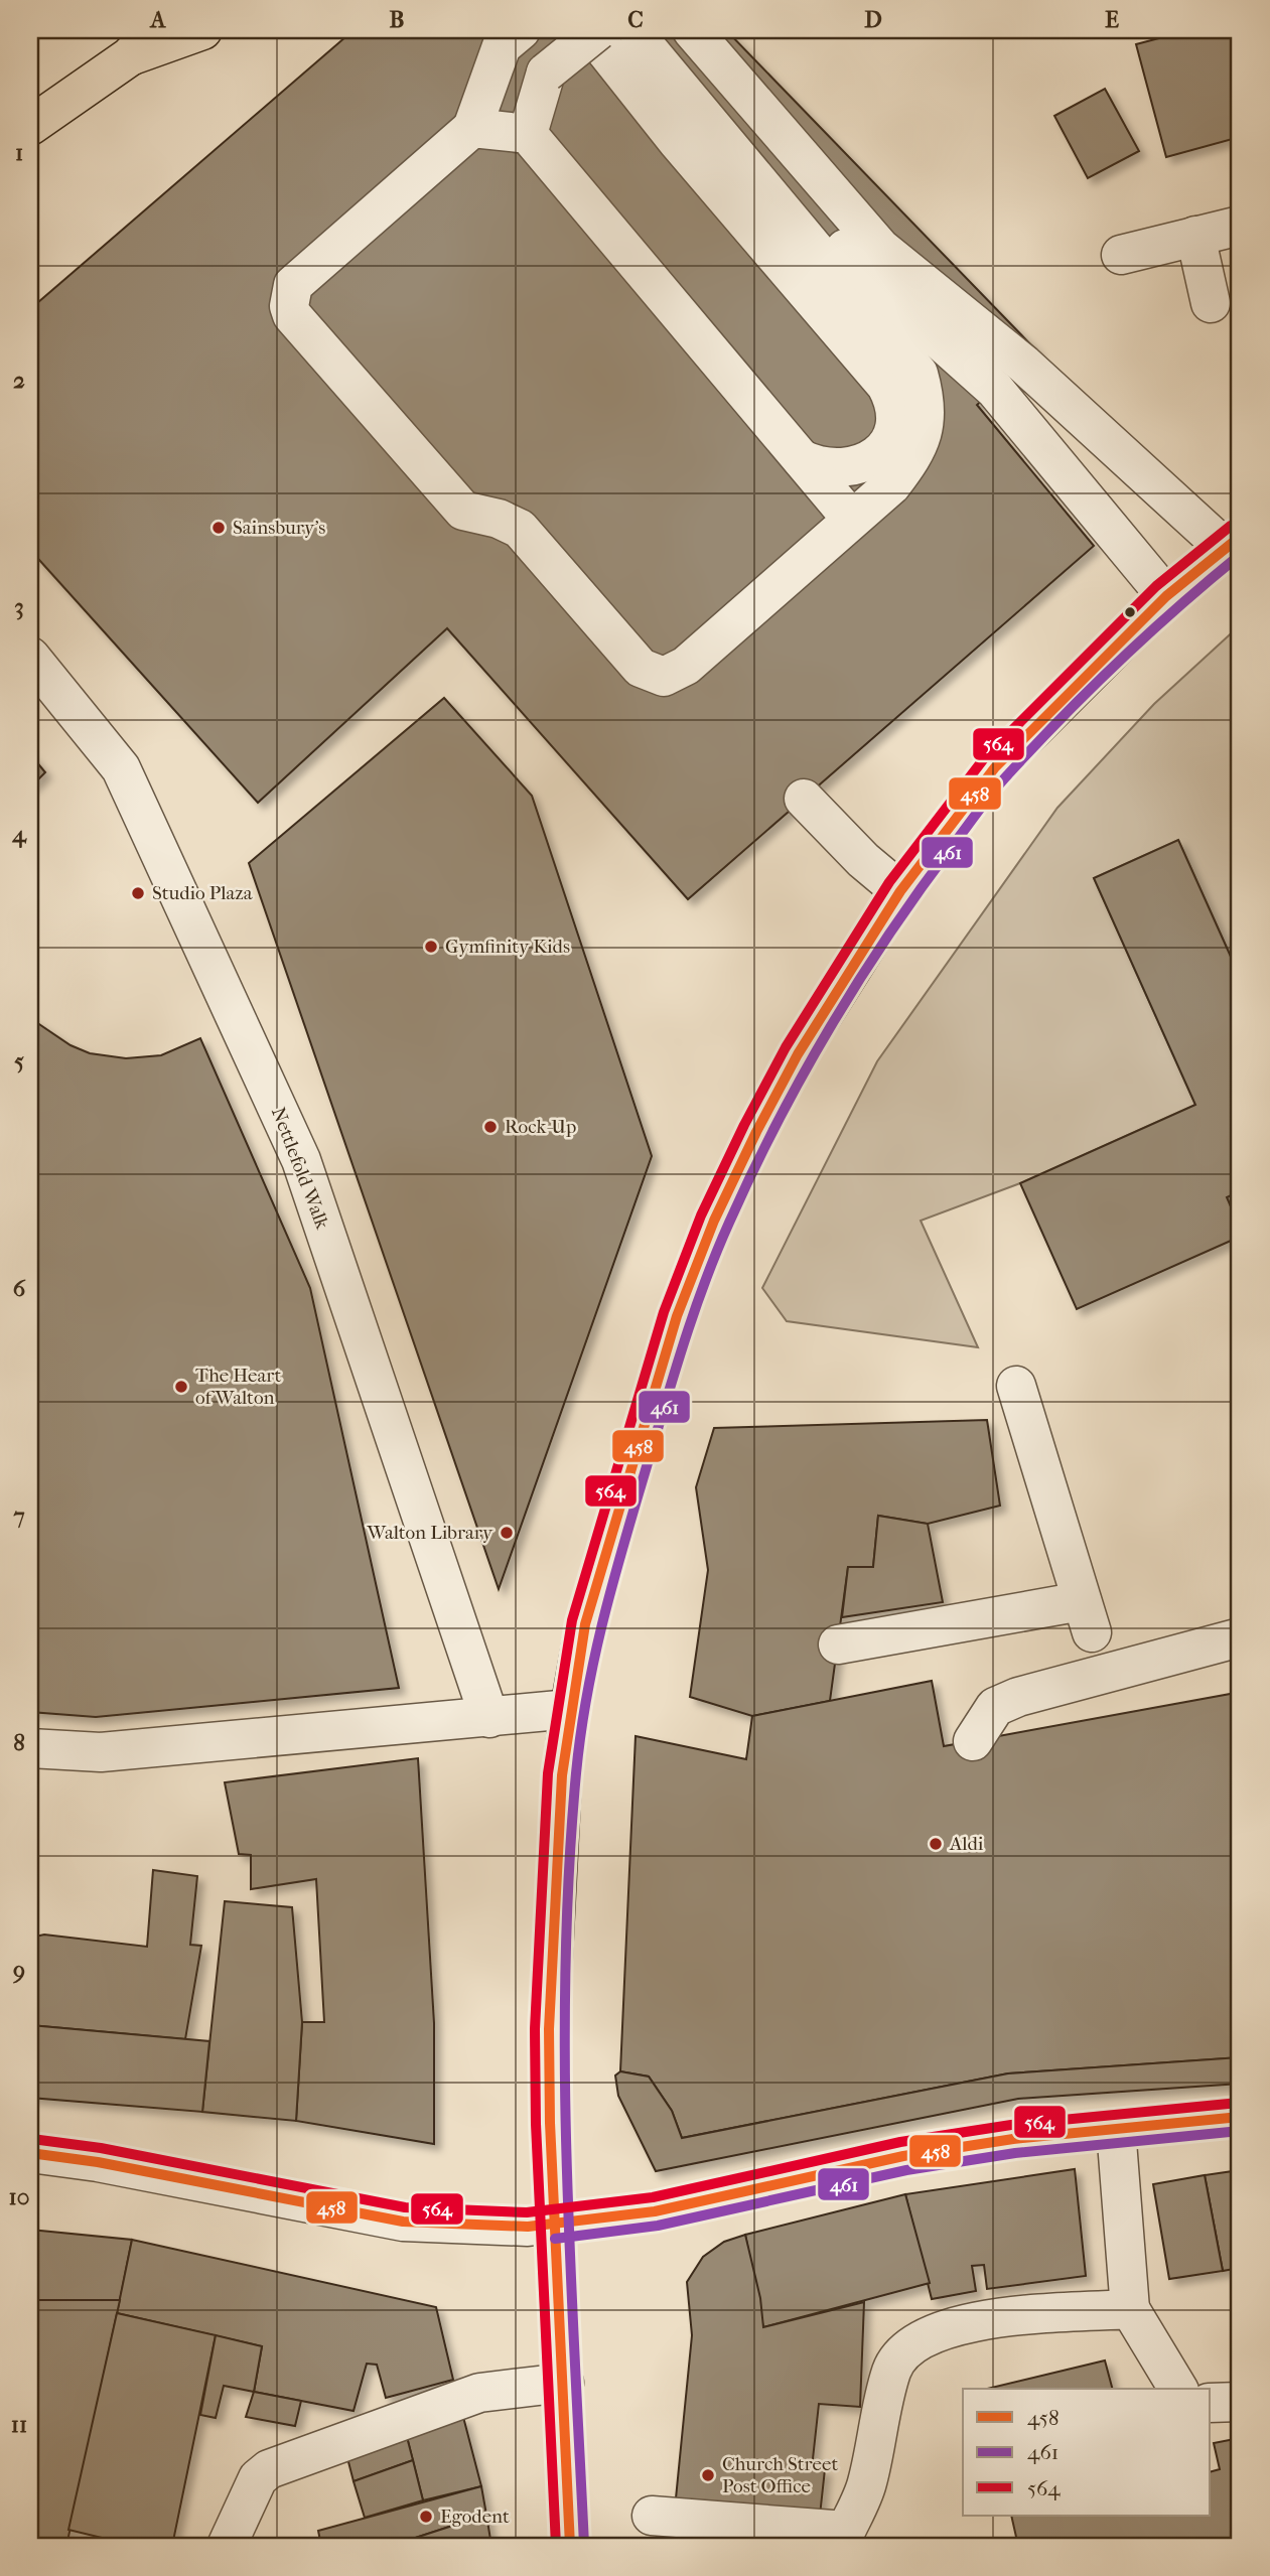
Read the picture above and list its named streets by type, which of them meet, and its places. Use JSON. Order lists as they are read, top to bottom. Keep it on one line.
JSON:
{"streets":{"street":["Nettlefold Walk"]},"places":["Sainsbury's","Studio Plaza","Gymfinity Kids","Rock-Up","The Heart of Walton","Walton Library","Aldi","Church Street Post Office","Egodent"],"lines":["transit line 564","transit line 458","transit line 461"],"legend":["458","461","564"],"grid":{"columns":["A","B","C","D","E"],"rows":["1","2","3","4","5","6","7","8","9","10","11"]}}
